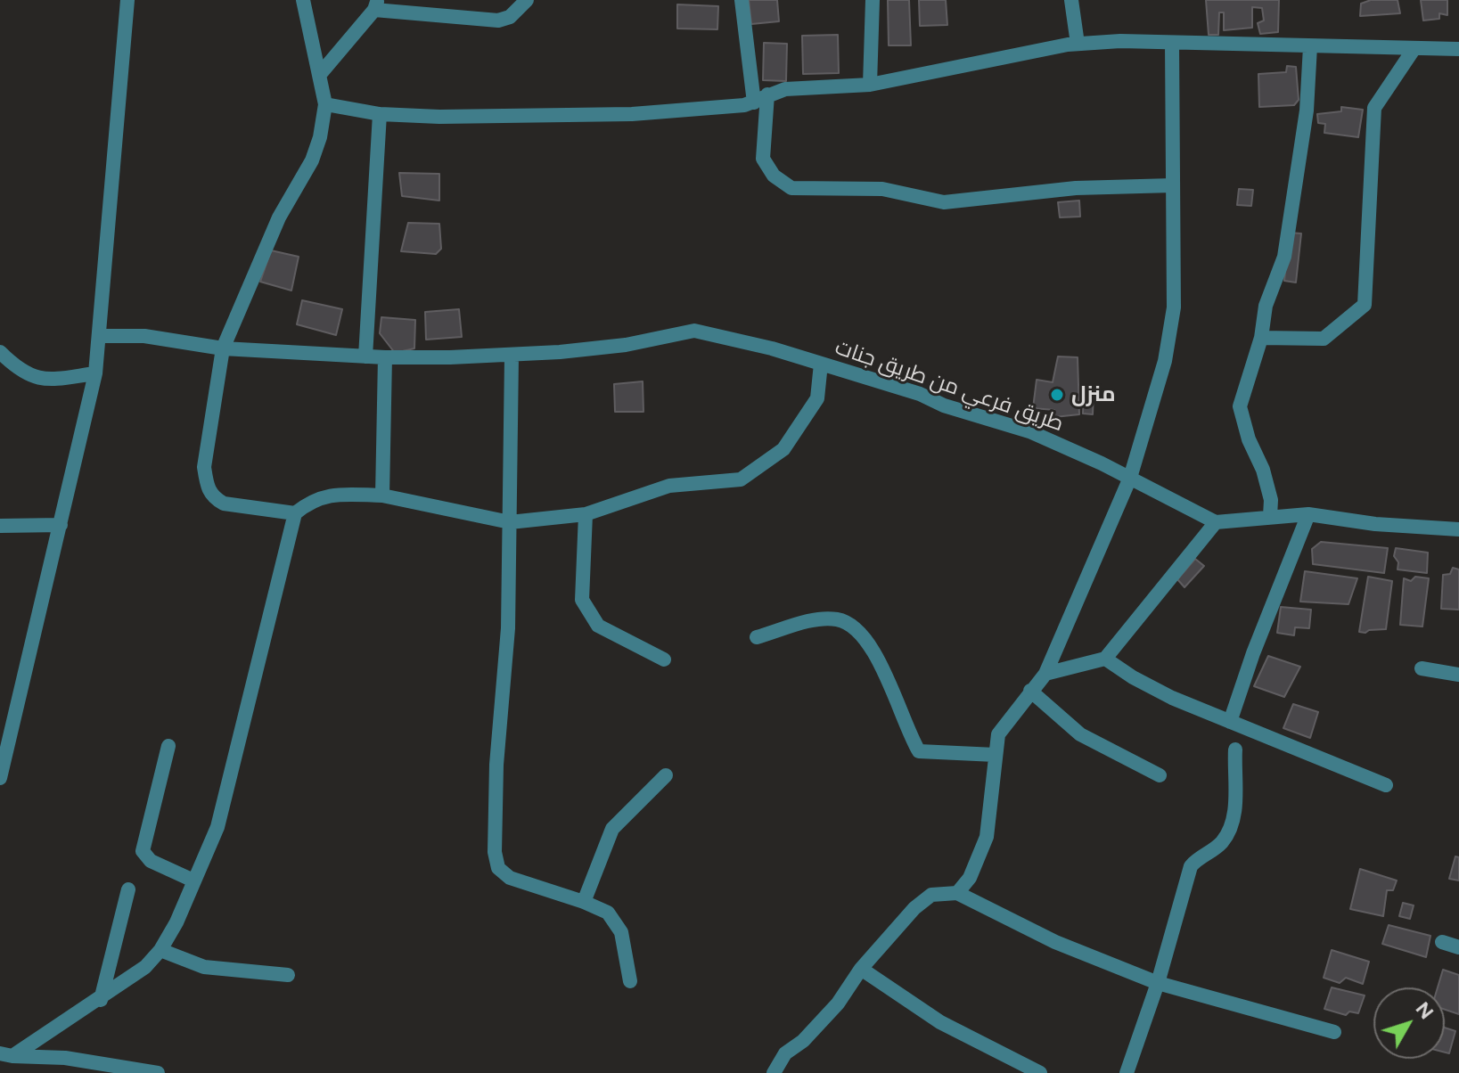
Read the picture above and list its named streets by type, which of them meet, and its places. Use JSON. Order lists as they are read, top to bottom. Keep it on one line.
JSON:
{"streets":{"street":["طريق فرعي من طريق جنات"]},"places":["منزل"],"north":"top right"}
